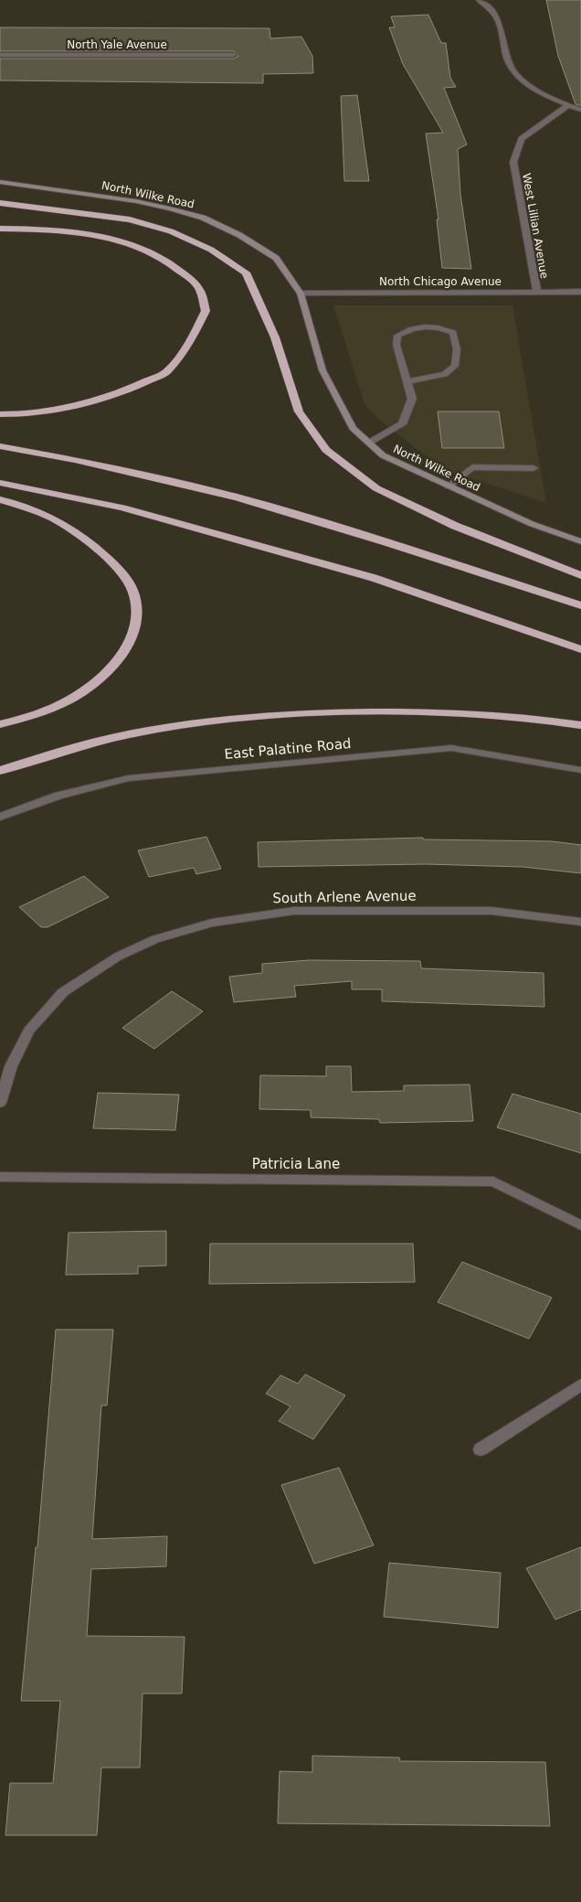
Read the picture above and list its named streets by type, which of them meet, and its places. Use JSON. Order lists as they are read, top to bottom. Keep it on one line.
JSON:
{"streets":{"street":["North Yale Avenue","North Wilke Road","West Lillian Avenue","North Chicago Avenue","East Palatine Road","South Arlene Avenue","Patricia Lane"]},"crossings":[["North Wilke Road","North Chicago Avenue"],["West Lillian Avenue","North Chicago Avenue"]]}
